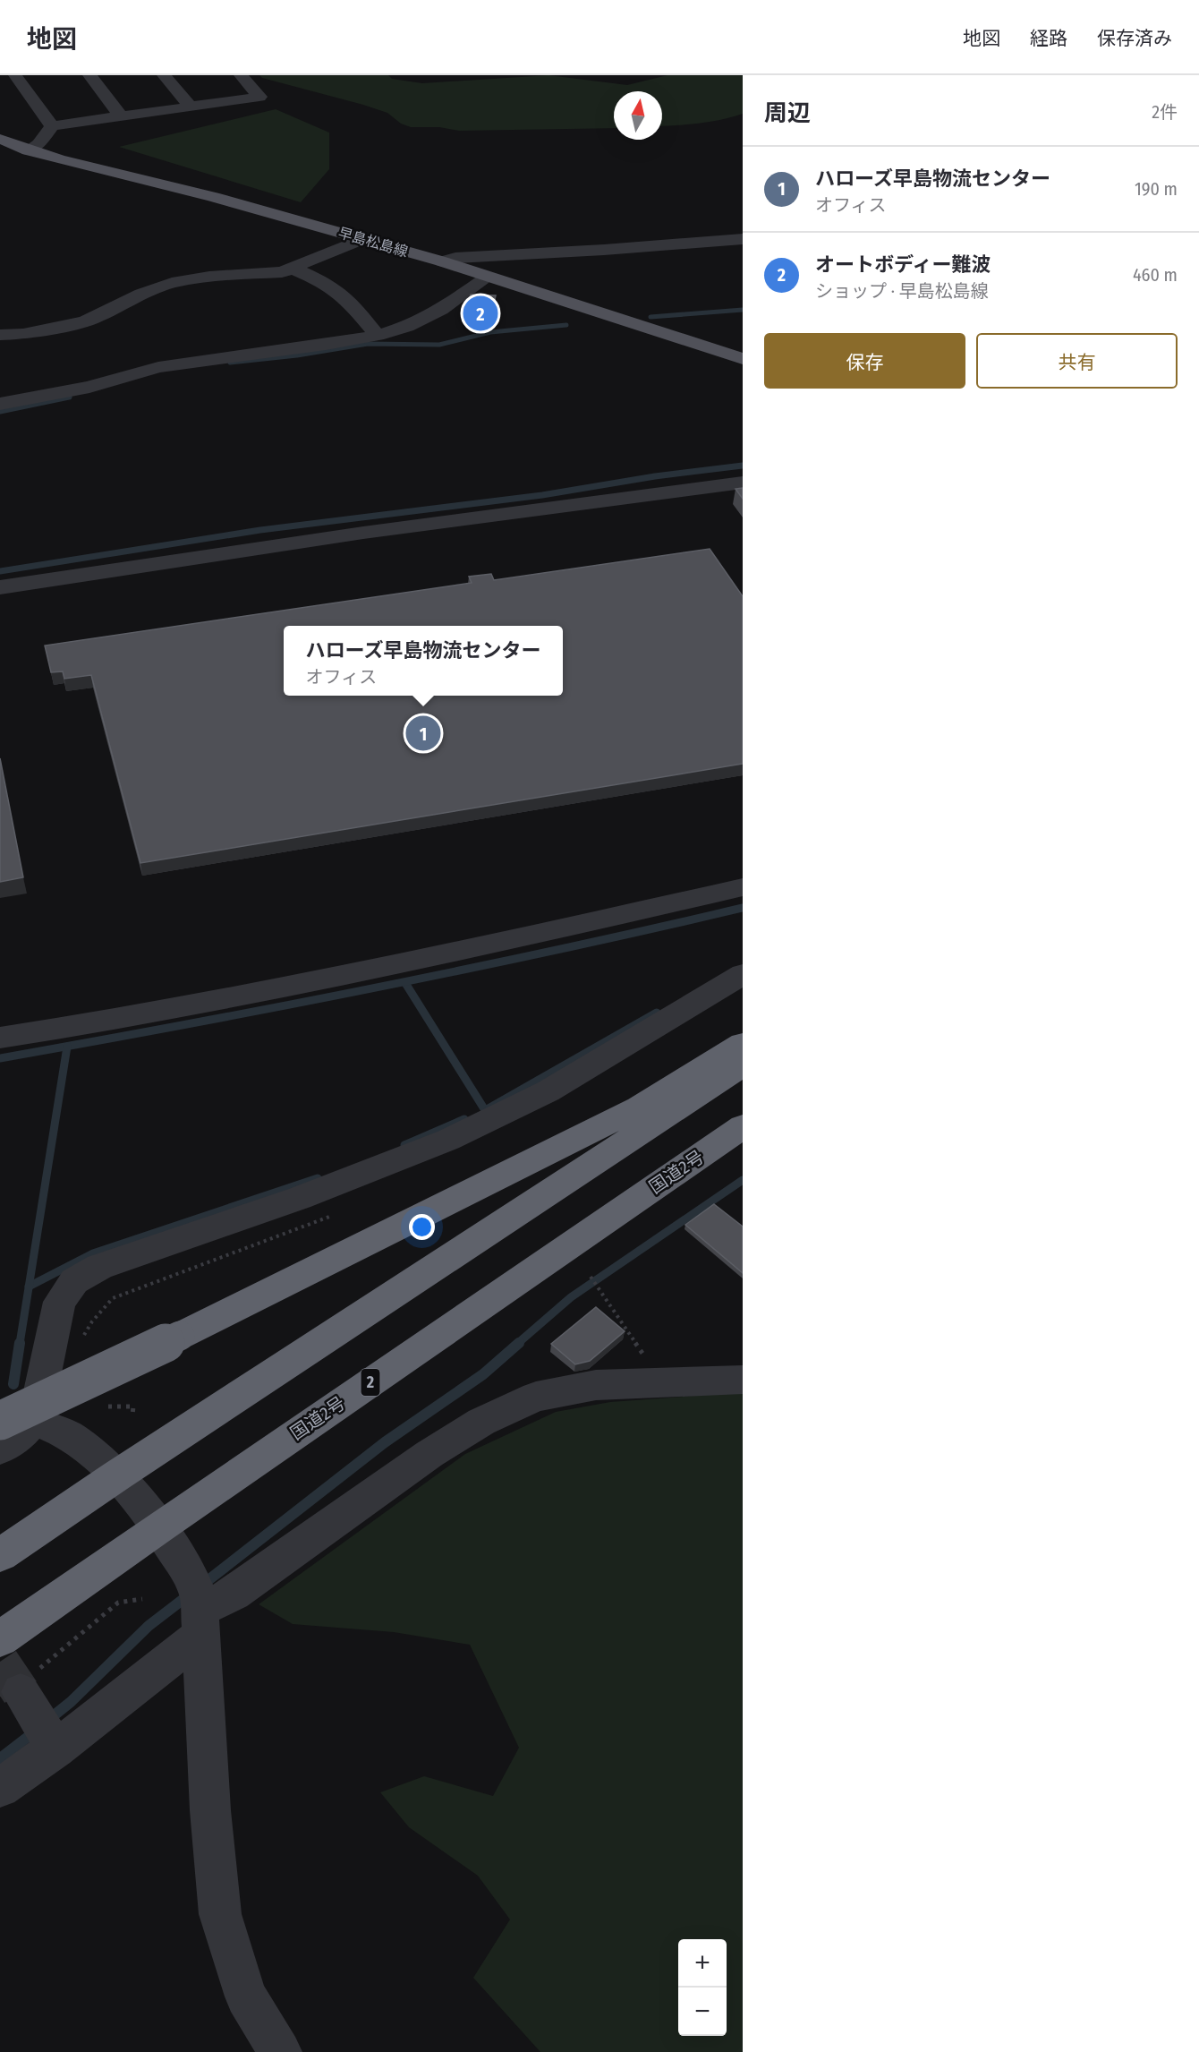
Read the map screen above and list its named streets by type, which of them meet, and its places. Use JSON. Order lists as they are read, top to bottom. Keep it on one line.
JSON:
{"streets":{"highway":["国道2号","2"],"main road":["早島松島線"]},"north":"top","page":{"header":"地図","nav":["地図","経路","保存済み"],"heading":["周辺","2件"],"list":[{"mark":"1","name":"ハローズ早島物流センター","note":"オフィス","value":"190 m"},{"mark":"2","name":"オートボディー難波","note":"ショップ · 早島松島線","value":"460 m"}],"pins":["2","1"],"buttons":["保存","共有"],"popup":["ハローズ早島物流センター","オフィス"],"map_buttons":["+","−"]}}
